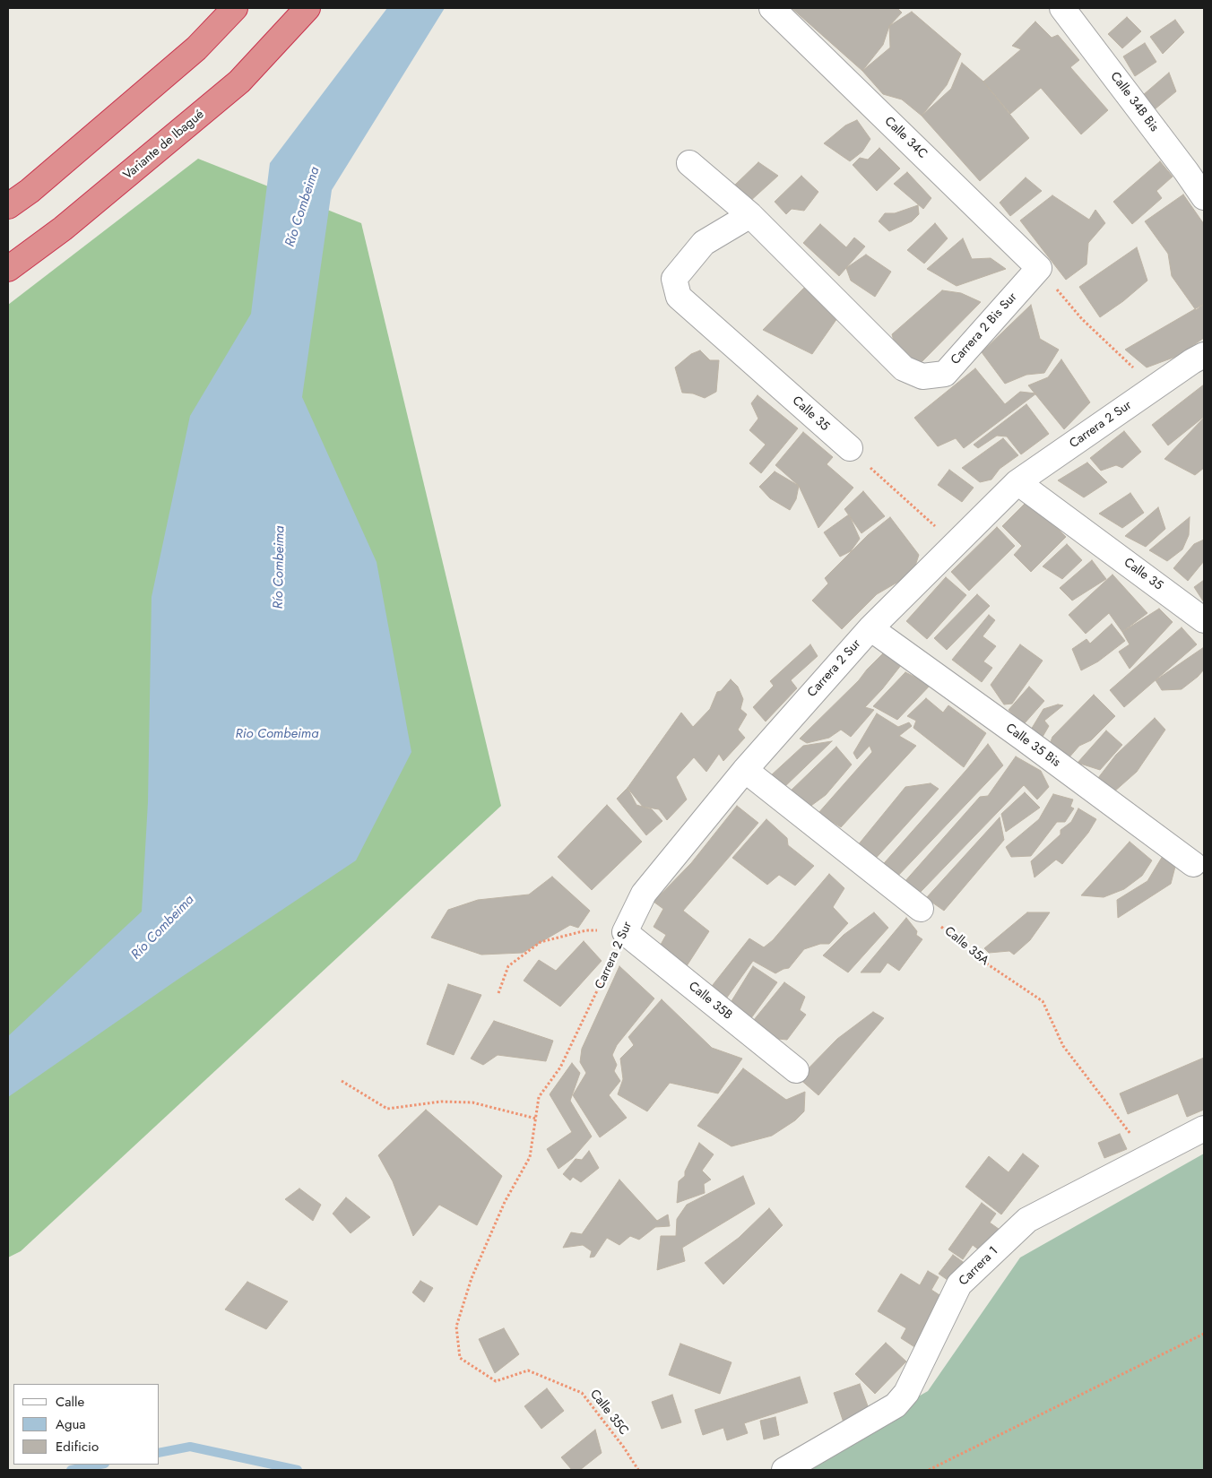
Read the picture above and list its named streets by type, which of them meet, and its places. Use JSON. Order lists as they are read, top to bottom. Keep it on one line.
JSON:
{"streets":{"highway":["Variante de Ibagué"],"street":["Calle 34B Bis","Calle 34C","Carrera 2 Bis Sur","Calle 35","Carrera 2 Sur","Calle 35 Bis","Calle 35B","Carrera 1"],"path":["Calle 35A","Calle 35C"]},"crossings":[["Calle 34C","Carrera 2 Bis Sur"],["Carrera 2 Bis Sur","Calle 35"],["Calle 35","Carrera 2 Sur"],["Carrera 2 Sur","Calle 35 Bis"],["Carrera 2 Sur","Calle 35B"],["Carrera 2 Sur","Calle 35C"],["Calle 35A","Carrera 1"]],"water":["Río Combeima","Rio Combeima"],"legend":["Calle","Agua","Edificio"]}
